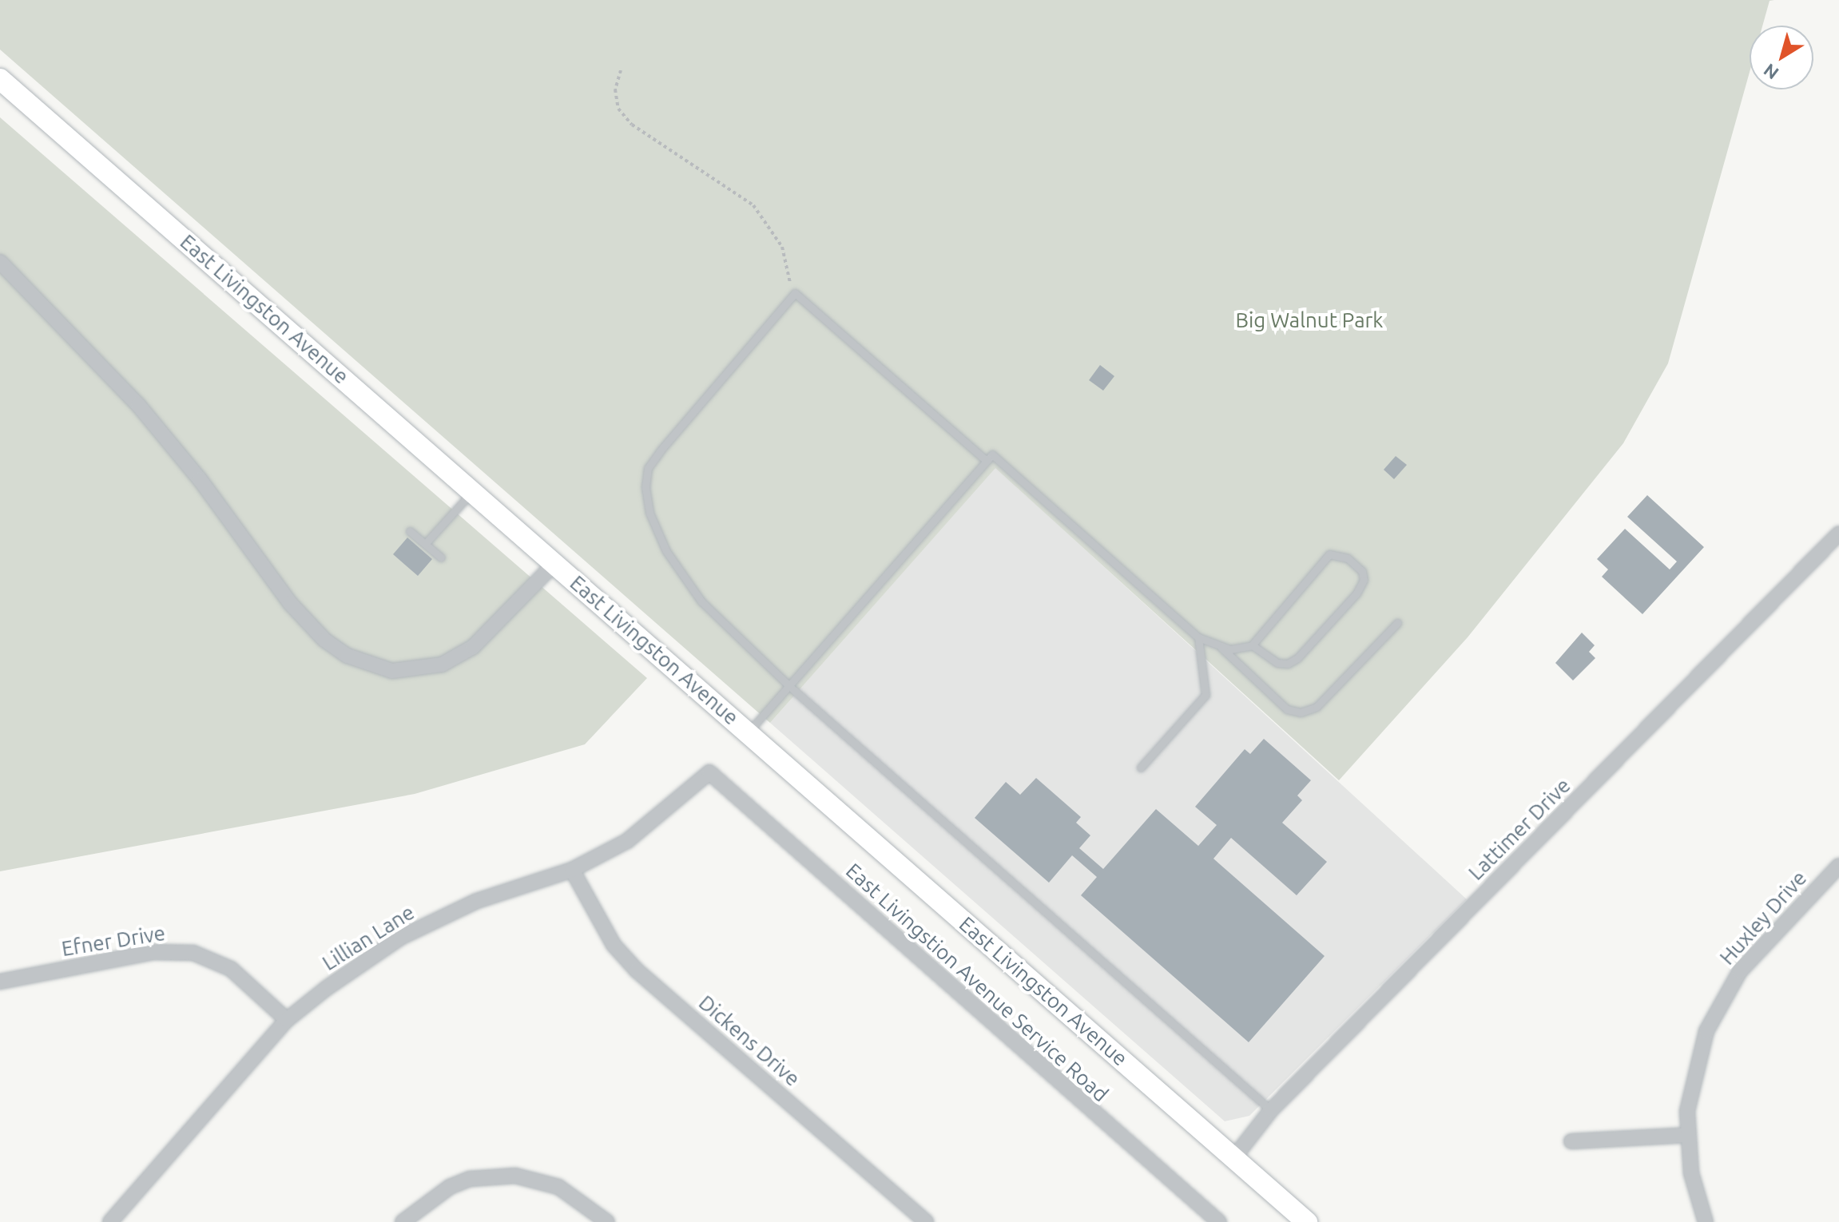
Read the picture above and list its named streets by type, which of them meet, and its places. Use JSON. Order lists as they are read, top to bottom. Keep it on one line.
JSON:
{"streets":{"main road":["East Livingston Avenue"],"street":["Lattimer Drive","Huxley Drive","Lillian Lane","Efner Drive","East Livingstion Avenue Service Road","Dickens Drive"]},"crossings":[["East Livingston Avenue","Lattimer Drive"],["Lillian Lane","Efner Drive"],["Lillian Lane","East Livingstion Avenue Service Road"],["Lillian Lane","Dickens Drive"]],"parks":["Big Walnut Park"],"north":"bottom left"}
